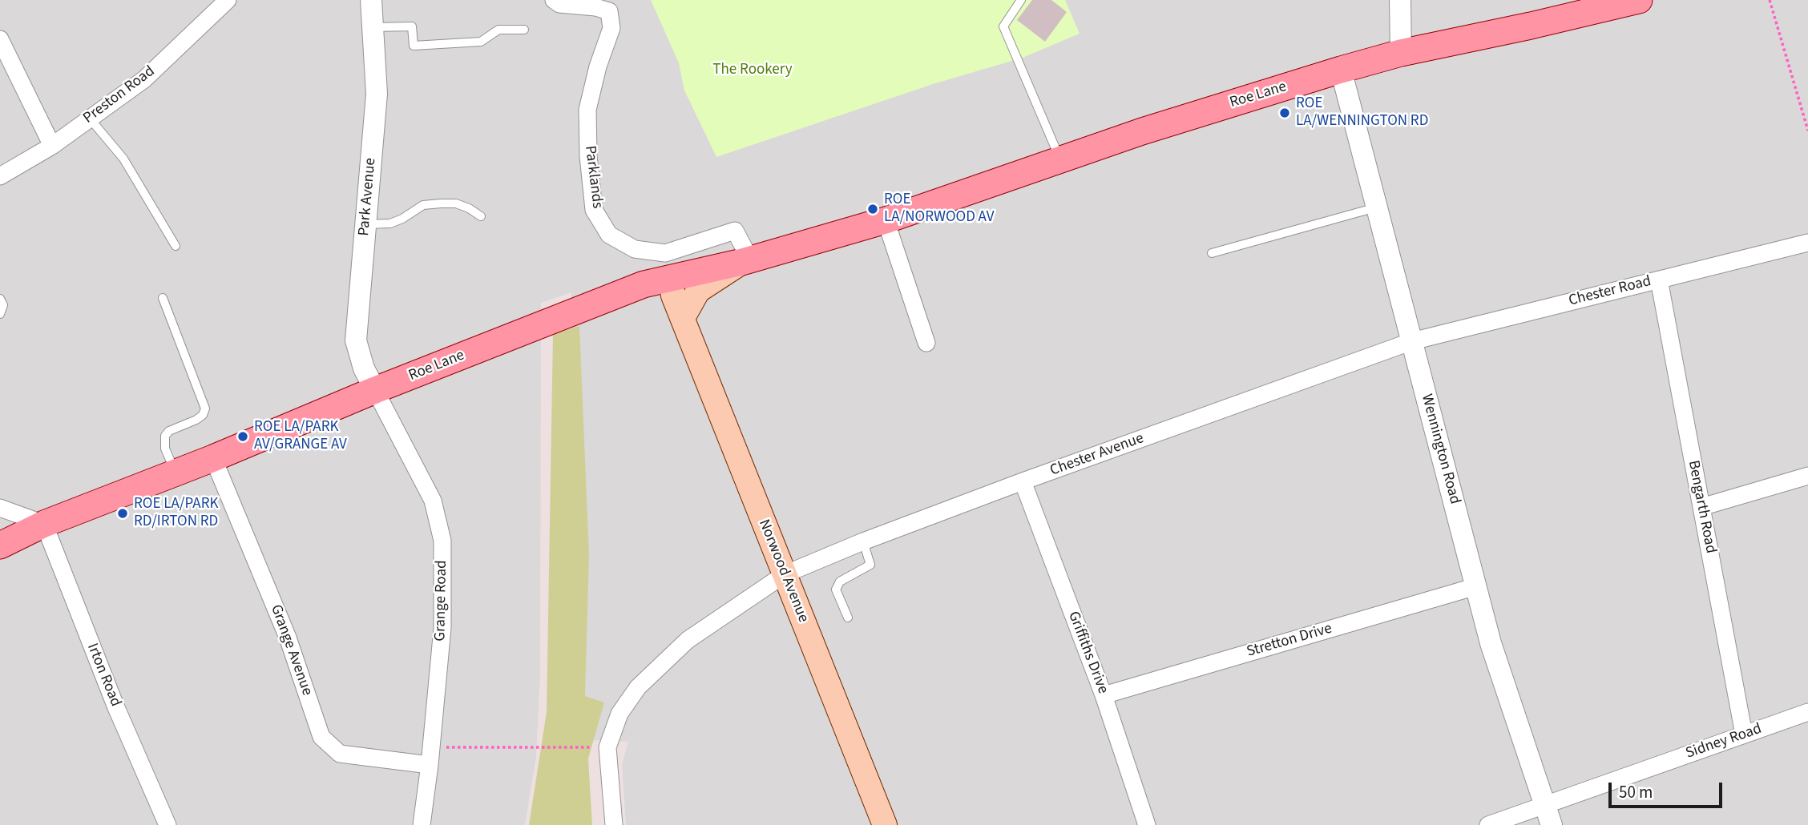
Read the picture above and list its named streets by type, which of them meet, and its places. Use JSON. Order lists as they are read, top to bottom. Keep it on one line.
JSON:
{"streets":{"main road":["Roe Lane","Norwood Avenue"],"street":["Preston Road","Parklands","Park Avenue","Chester Road","Wennington Road","Chester Avenue","Bengarth Road","Grange Road","Stretton Drive","Grange Avenue","Griffiths Drive","Irton Road","Sidney Road"]},"crossings":[["Roe Lane","Parklands"],["Roe Lane","Park Avenue"],["Roe Lane","Wennington Road"],["Roe Lane","Norwood Avenue"],["Roe Lane","Grange Road"],["Roe Lane","Grange Avenue"],["Roe Lane","Irton Road"],["Park Avenue","Grange Road"],["Chester Road","Wennington Road"],["Chester Road","Chester Avenue"],["Chester Road","Bengarth Road"],["Wennington Road","Chester Avenue"],["Wennington Road","Stretton Drive"],["Wennington Road","Sidney Road"],["Chester Avenue","Norwood Avenue"],["Chester Avenue","Griffiths Drive"],["Bengarth Road","Sidney Road"],["Grange Road","Grange Avenue"],["Stretton Drive","Griffiths Drive"]],"parks":["The Rookery"],"places":["ROE LA/WENNINGTON RD","ROE LA/NORWOOD AV","ROE LA/PARK AV/GRANGE AV","ROE LA/PARK RD/IRTON RD"],"scale_bar":"50 m"}
